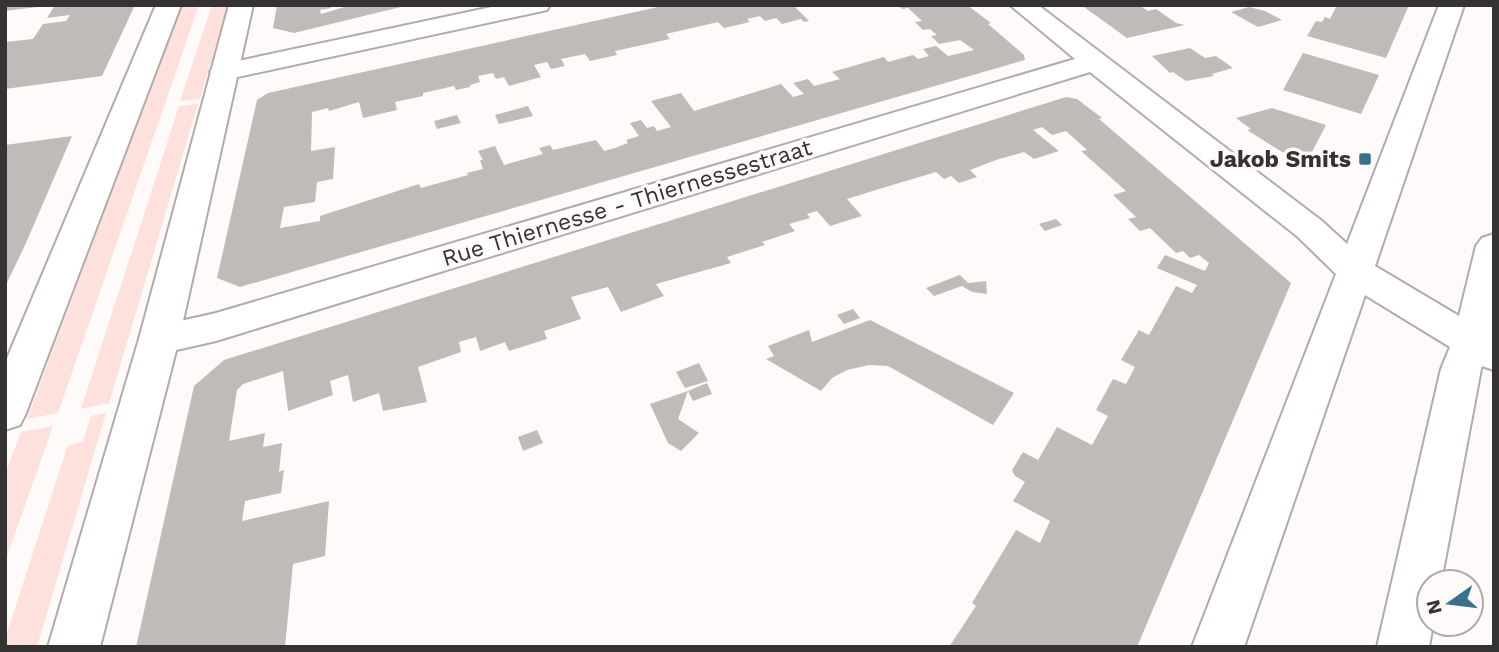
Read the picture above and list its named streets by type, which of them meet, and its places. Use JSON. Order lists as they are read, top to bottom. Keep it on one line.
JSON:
{"streets":{"street":["Rue Thiernesse - Thiernessestraat"]},"places":{"transit":["Jakob Smits"]},"north":"left"}
